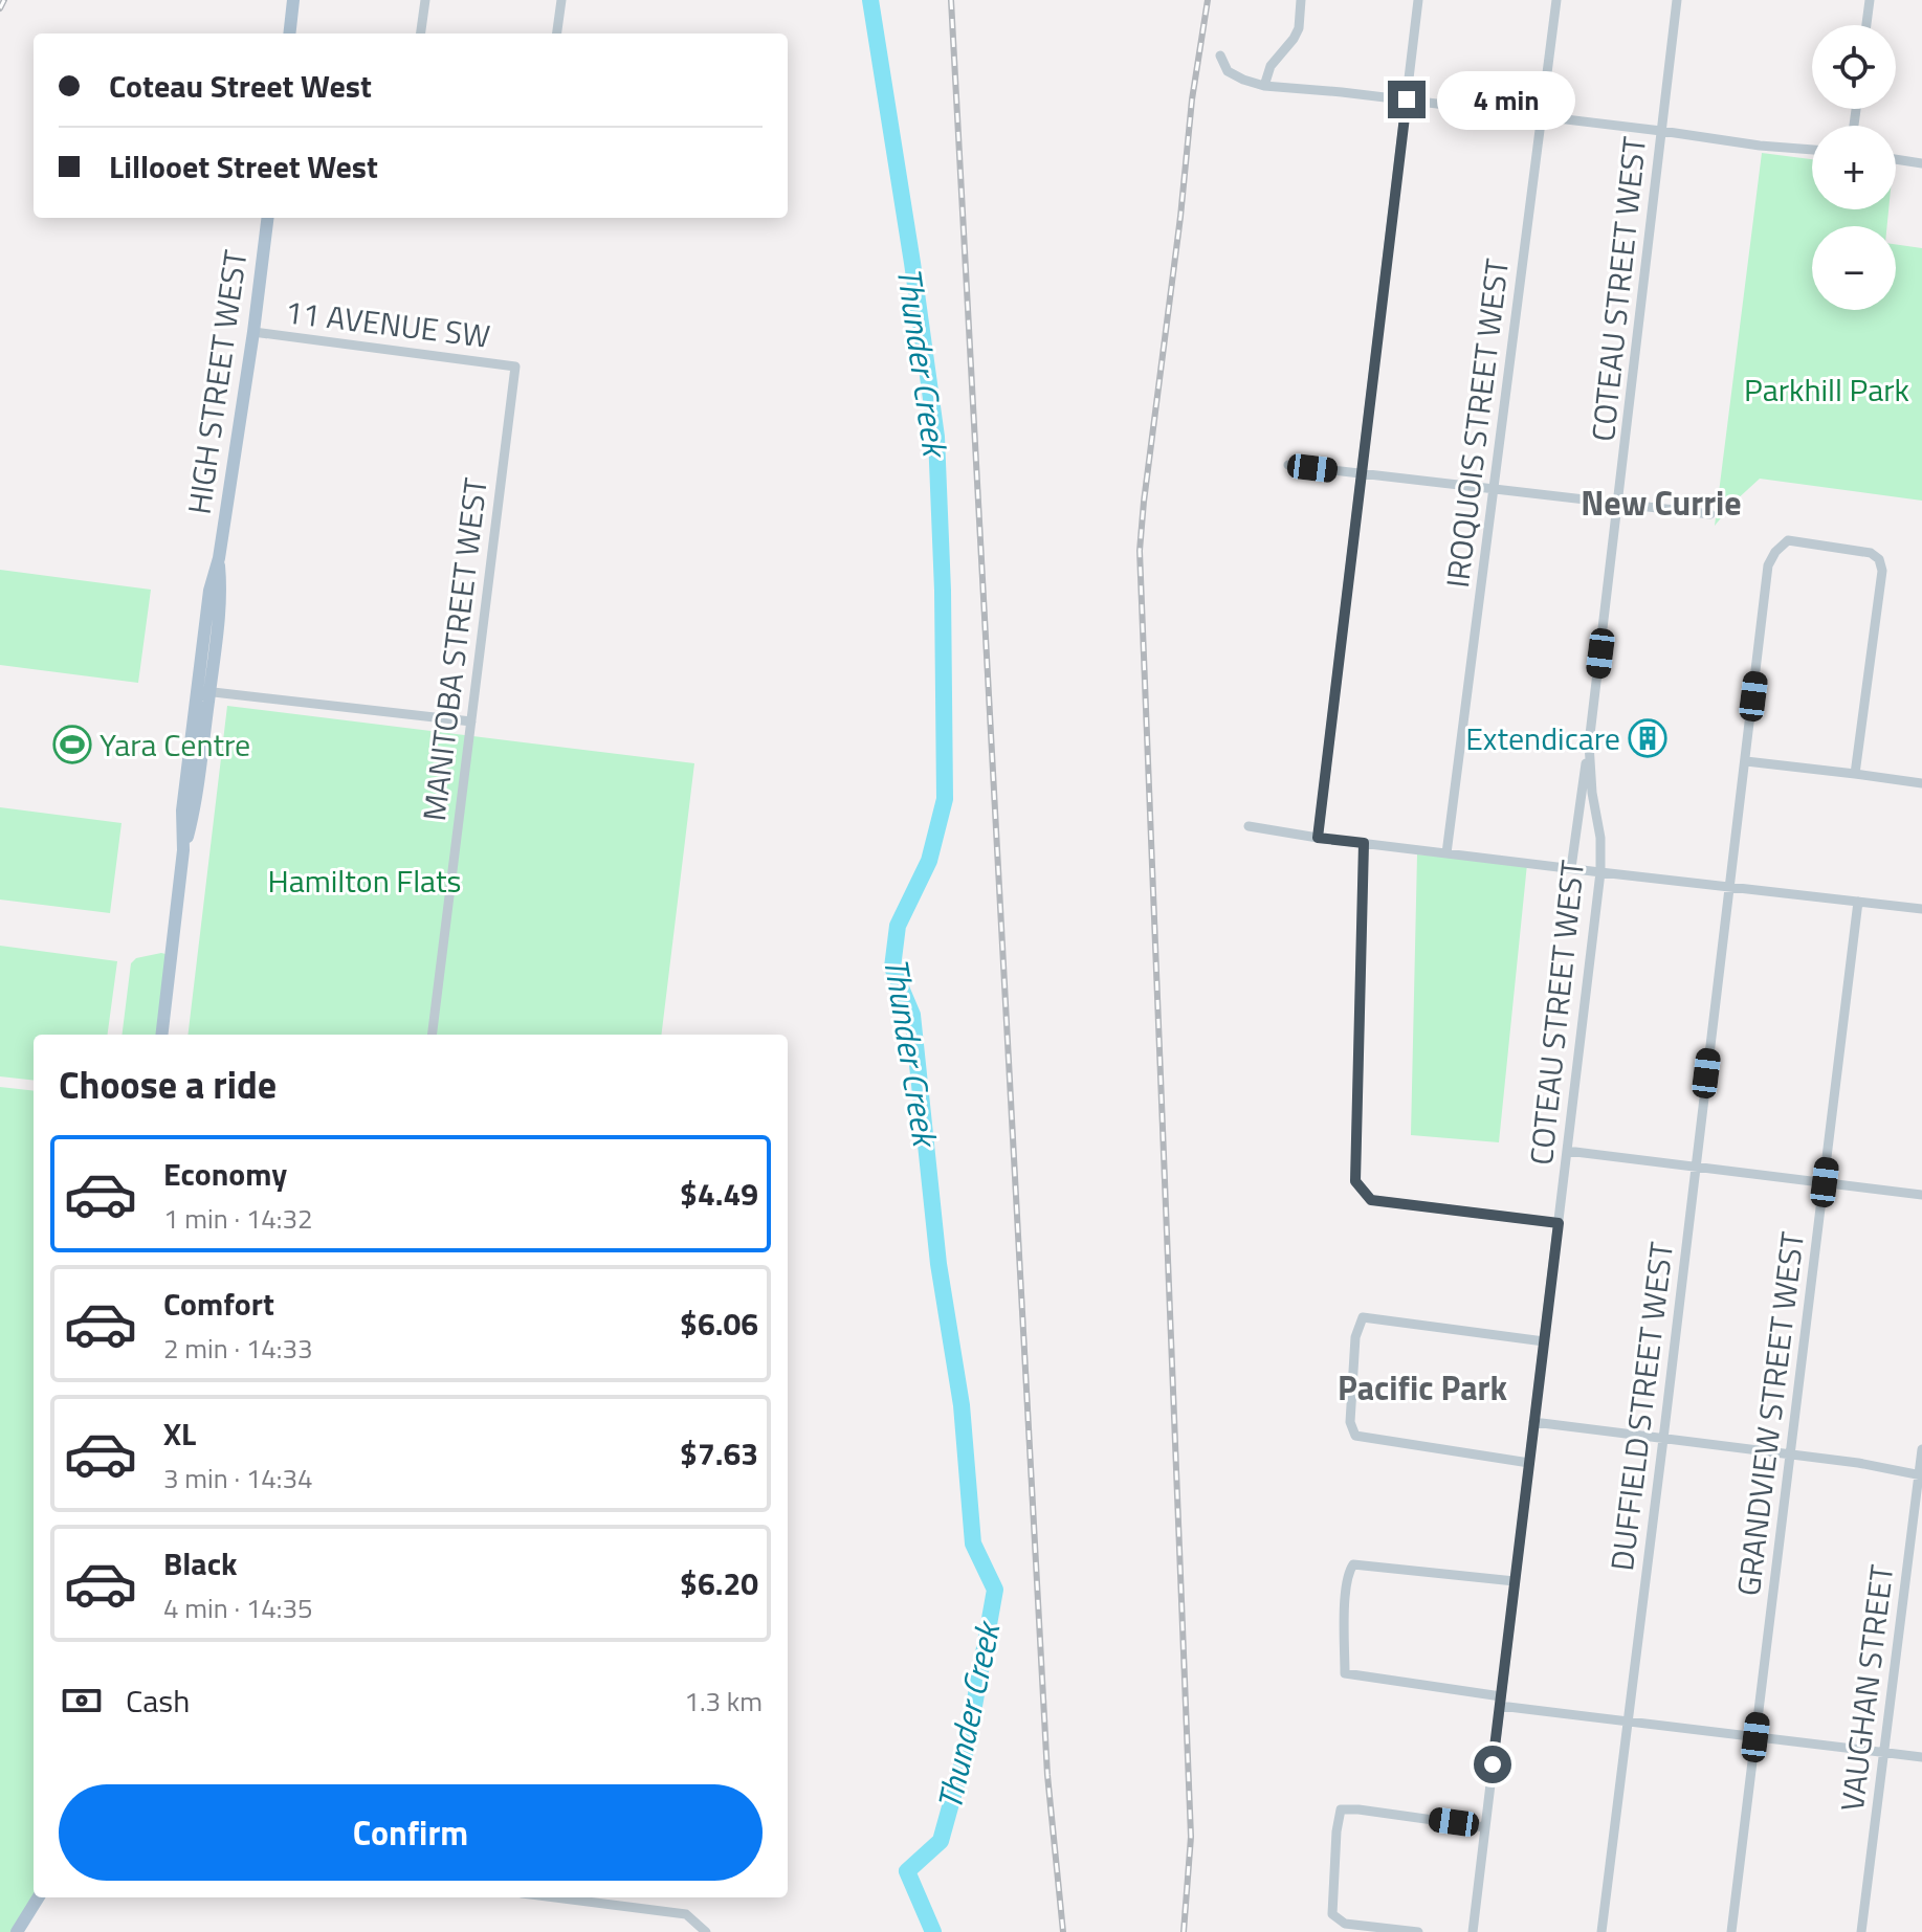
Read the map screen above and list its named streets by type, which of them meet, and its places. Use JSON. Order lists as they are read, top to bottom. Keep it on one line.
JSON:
{"streets":{"main road":["HIGH STREET WEST"],"street":["COTEAU STREET WEST","11 AVENUE SW","IROQUOIS STREET WEST","MANITOBA STREET WEST","DUFFIELD STREET WEST","GRANDVIEW STREET WEST","VAUGHAN STREET"]},"crossings":[["11 AVENUE SW","HIGH STREET WEST"],["11 AVENUE SW","MANITOBA STREET WEST"]],"districts":["New Currie","Pacific Park"],"water":["Thunder Creek"],"parks":["Parkhill Park","Hamilton Flats"],"places":{"building":["Extendicare"],"sports":["Yara Centre"]},"page":{"map_buttons":["+","−"],"banner":["Coteau Street West","Lillooet Street West"],"bubble":"4 min","heading":"Choose a ride","list":[{"name":"Economy","note":"1 min · 14:32","value":"$4.49"},{"name":"Comfort","note":"2 min · 14:33","value":"$6.06"},{"name":"XL","note":"3 min · 14:34","value":"$7.63"},{"name":"Black","note":"4 min · 14:35","value":"$6.20"}],"pay":["Cash","1.3 km"],"buttons":"Confirm"}}
